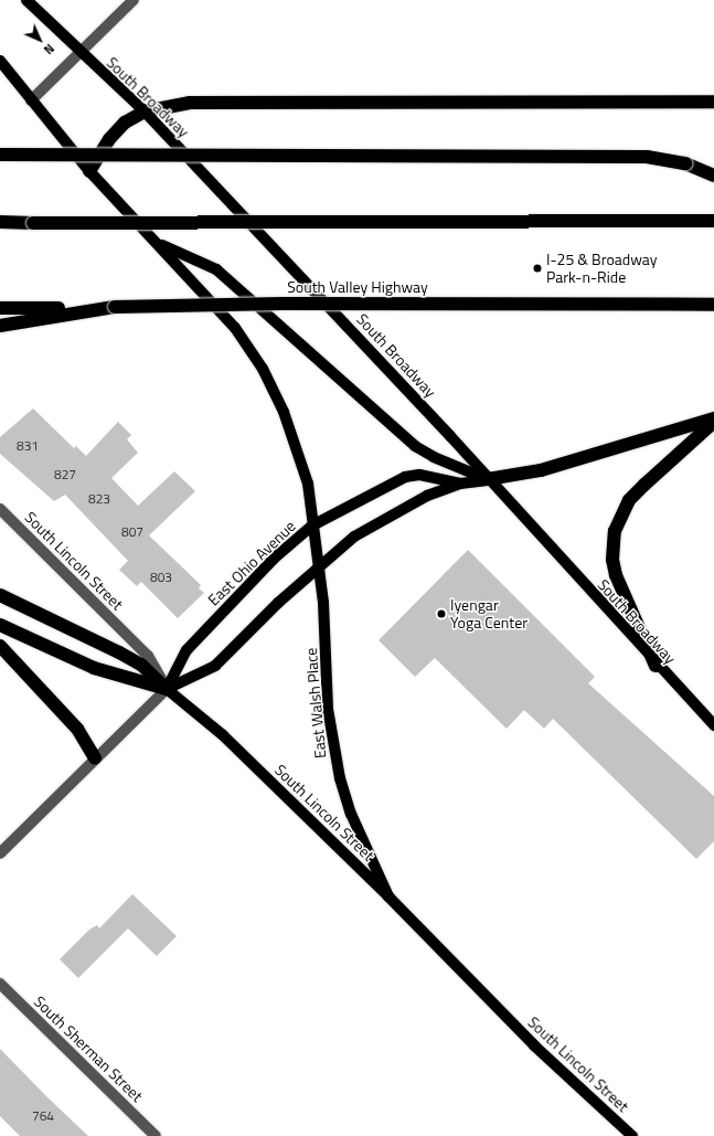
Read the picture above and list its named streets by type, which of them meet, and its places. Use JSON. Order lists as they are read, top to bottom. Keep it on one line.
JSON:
{"streets":{"highway":["South Valley Highway"],"main road":["South Broadway","South Lincoln Street","East Ohio Avenue","East Walsh Place"],"street":["South Sherman Street"]},"crossings":[["South Broadway","East Ohio Avenue"],["South Lincoln Street","East Ohio Avenue"],["South Lincoln Street","East Walsh Place"],["East Ohio Avenue","East Walsh Place"]],"places":["I-25 & Broadway Park-n-Ride","Iyengar Yoga Center"],"house_numbers":["831","827","823","807","803","764"],"north":"bottom right"}
